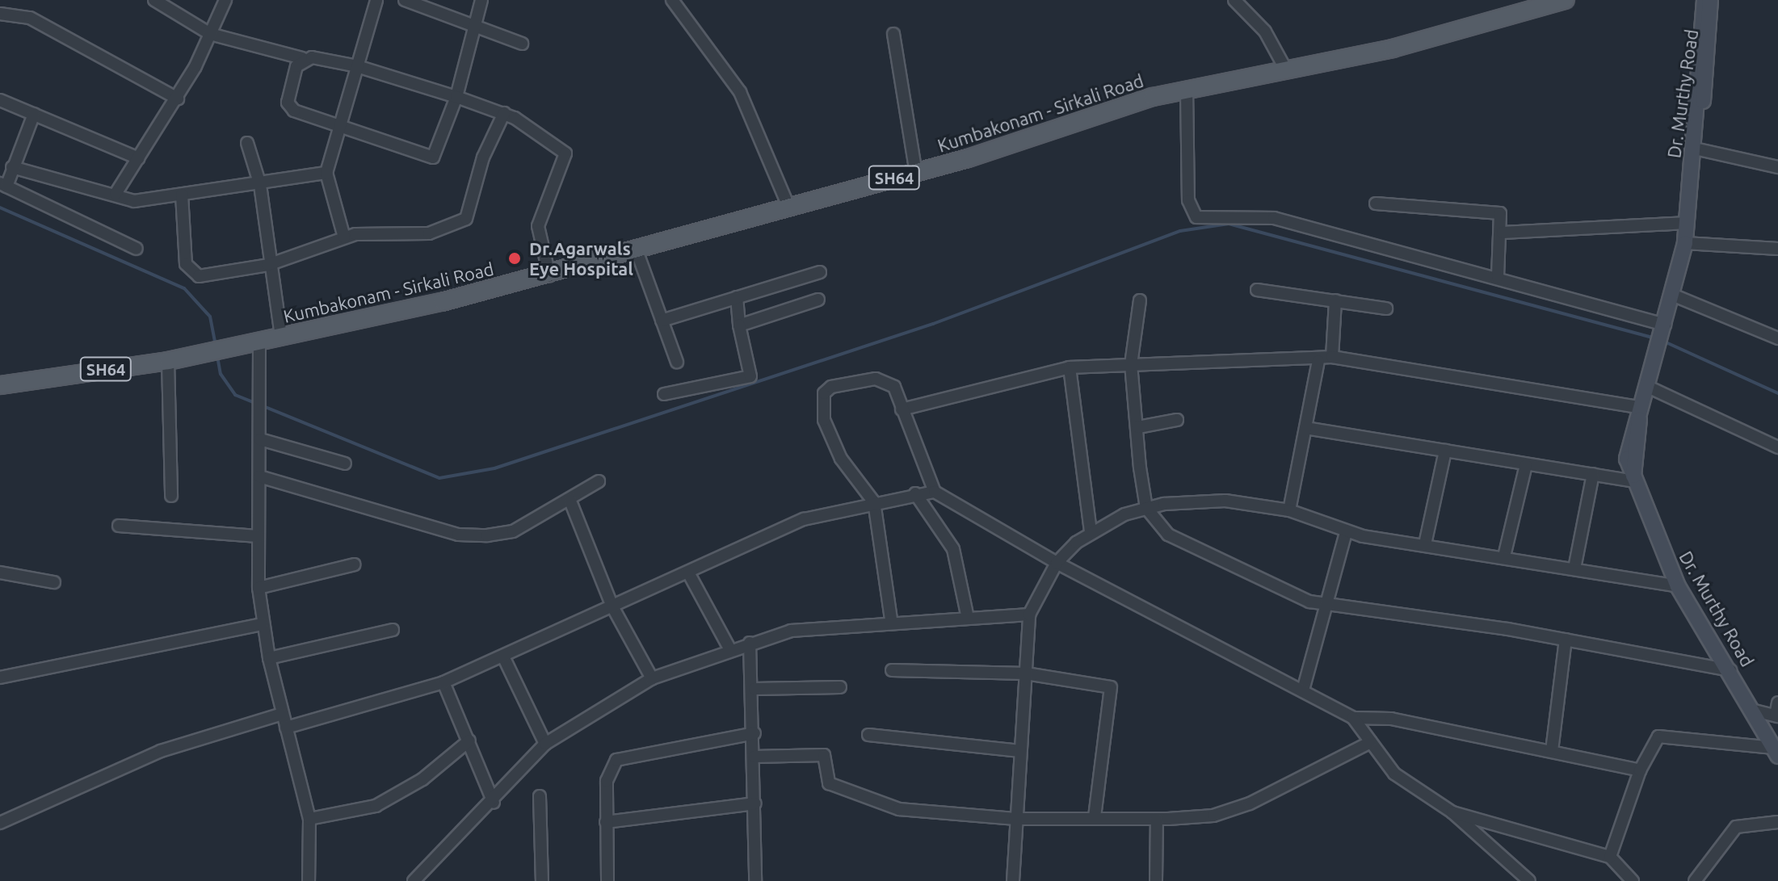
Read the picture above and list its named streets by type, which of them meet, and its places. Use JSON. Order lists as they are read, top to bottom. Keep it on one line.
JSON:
{"streets":{"main road":["Dr. Murthy Road","Kumbakonam - Sirkali Road","SH64"]},"places":["Dr.Agarwals Eye Hospital"]}
